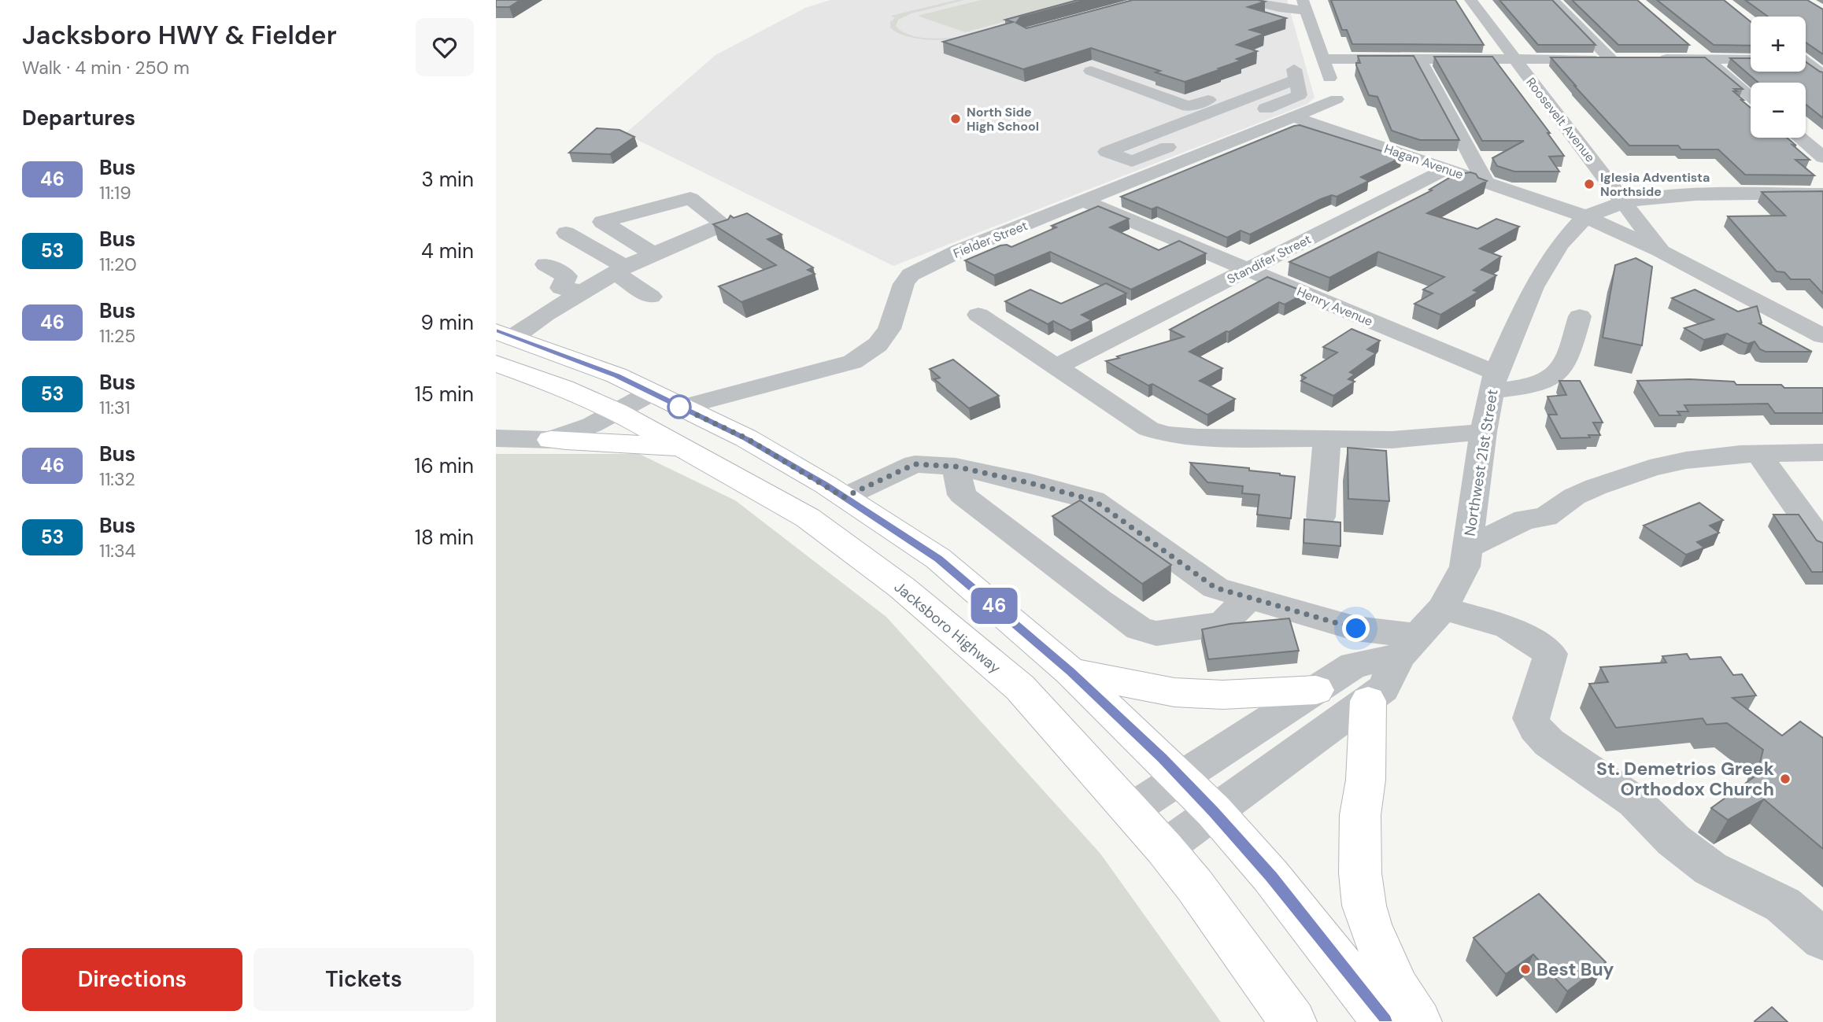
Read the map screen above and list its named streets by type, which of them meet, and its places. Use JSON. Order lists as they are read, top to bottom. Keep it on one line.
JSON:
{"streets":{"main road":["Jacksboro Highway"],"street":["Roosevelt Avenue","Hagan Avenue","Fielder Street","Standifer Street","Henry Avenue","Northwest 21st Street"]},"crossings":[["Roosevelt Avenue","Hagan Avenue"],["Roosevelt Avenue","Northwest 21st Street"],["Hagan Avenue","Fielder Street"],["Hagan Avenue","Standifer Street"],["Hagan Avenue","Northwest 21st Street"],["Fielder Street","Henry Avenue"],["Fielder Street","Jacksboro Highway"],["Standifer Street","Henry Avenue"],["Henry Avenue","Northwest 21st Street"],["Northwest 21st Street","Jacksboro Highway"]],"places":["North Side High School","Iglesia Adventista Northside","St. Demetrios Greek Orthodox Church","Best Buy"],"lines":["bus line 46"],"page":{"heading":[["Jacksboro HWY & Fielder","Walk · 4 min · 250 m"],"Departures"],"on_map":"46","map_buttons":["+","−"],"list":[{"mark":"46","name":"Bus","note":"11:19","value":"3 min"},{"mark":"53","name":"Bus","note":"11:20","value":"4 min"},{"mark":"46","name":"Bus","note":"11:25","value":"9 min"},{"mark":"53","name":"Bus","note":"11:31","value":"15 min"},{"mark":"46","name":"Bus","note":"11:32","value":"16 min"},{"mark":"53","name":"Bus","note":"11:34","value":"18 min"}],"buttons":["Directions","Tickets"]}}
